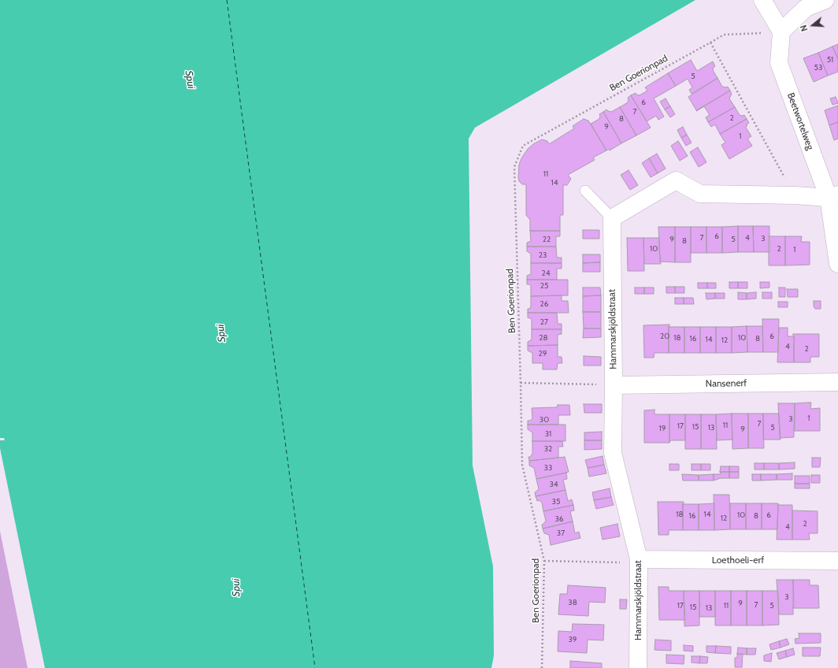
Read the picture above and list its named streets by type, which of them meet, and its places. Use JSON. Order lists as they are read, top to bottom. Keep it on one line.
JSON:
{"streets":{"street":["Beetwortelweg","Hammarskjöldstraat","Nansenerf","Loethoeli-erf"],"path":["Ben Goerionpad"]},"crossings":[["Ben Goerionpad","Beetwortelweg"],["Hammarskjöldstraat","Nansenerf"],["Hammarskjöldstraat","Loethoeli-erf"]],"water":["Spui"],"house_numbers":["51","53","5","6","7","2","8","9","1","11","14","6","7","4","3","22","9","5","8","10","2","1","23","24","25","26","27","20","6","28","18","10","16","8","14","12","4","2","29","1","3","30","7","11","17","15","13","5","19","9","31","32","33","34","35","18","14","10","6","16","8","12","36","2","4","37","3","38","9","7","17","11","5","15","13","39"],"north":"left"}
